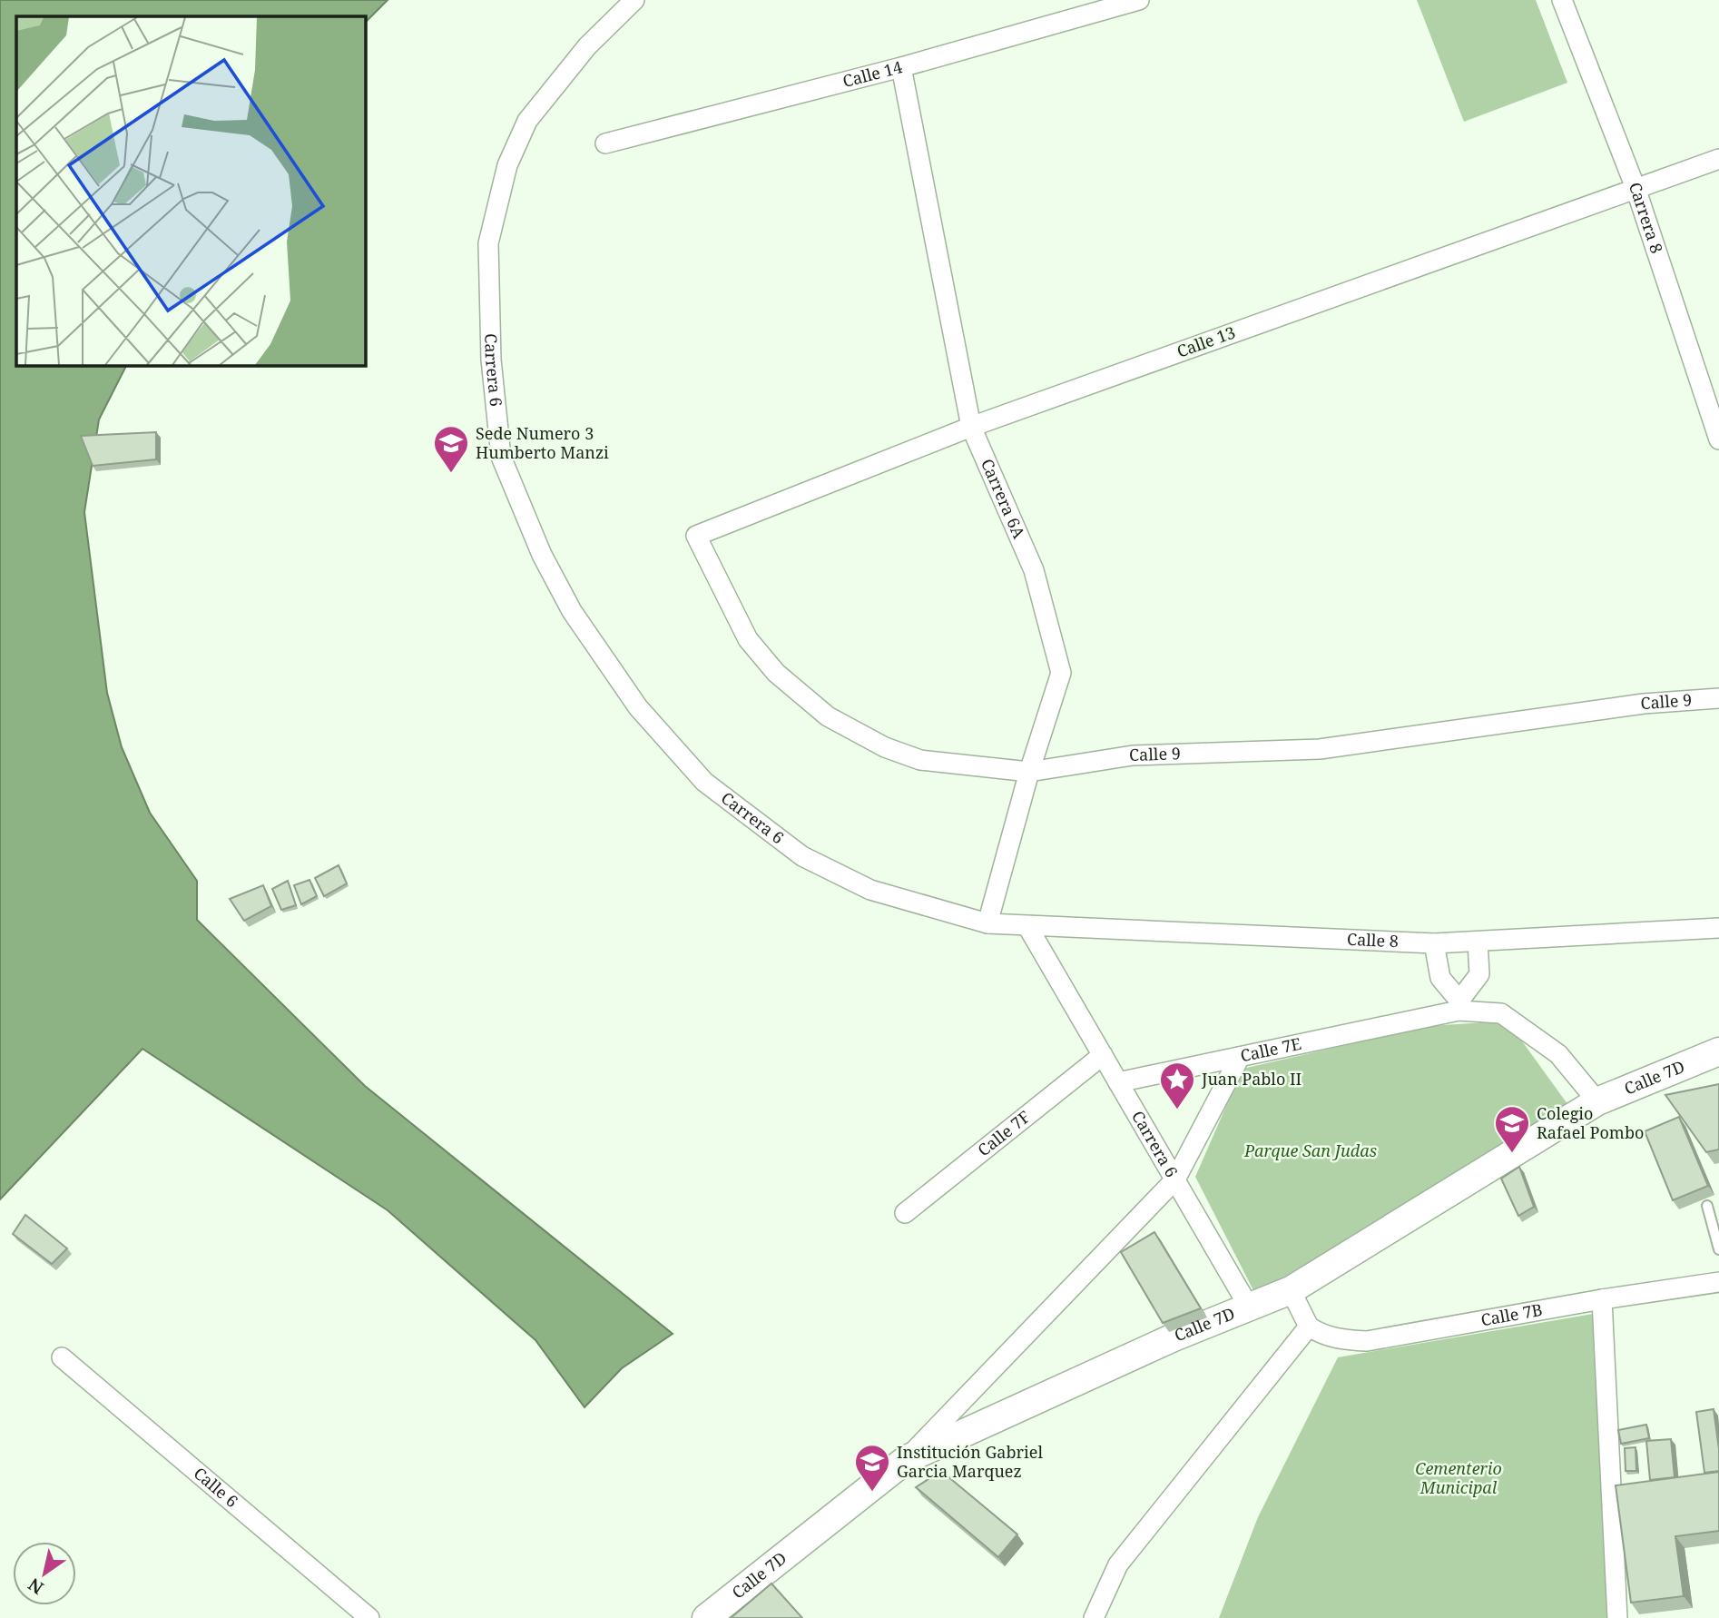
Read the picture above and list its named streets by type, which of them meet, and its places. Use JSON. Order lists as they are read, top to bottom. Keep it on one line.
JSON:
{"streets":{"main road":["Calle 7D"],"street":["Calle 14","Carrera 8","Calle 13","Carrera 6","Carrera 6A","Calle 9","Calle 8","Calle 7E","Calle 7F","Calle 7B","Calle 6"]},"crossings":[["Calle 14","Carrera 6A"],["Carrera 8","Calle 13"],["Calle 13","Carrera 6A"],["Calle 13","Calle 9"],["Carrera 6","Carrera 6A"],["Carrera 6","Calle 8"],["Carrera 6","Calle 7E"],["Carrera 6","Calle 7D"],["Carrera 6","Calle 7F"],["Carrera 6A","Calle 9"],["Calle 7E","Calle 7D"]],"parks":["Parque San Judas","Cementerio Municipal"],"places":{"school or university":["Sede Numero 3 Humberto Manzi","Colegio Rafael Pombo","Institución Gabriel Garcia Marquez"],"place":["Juan Pablo II"]},"north":"bottom left"}
